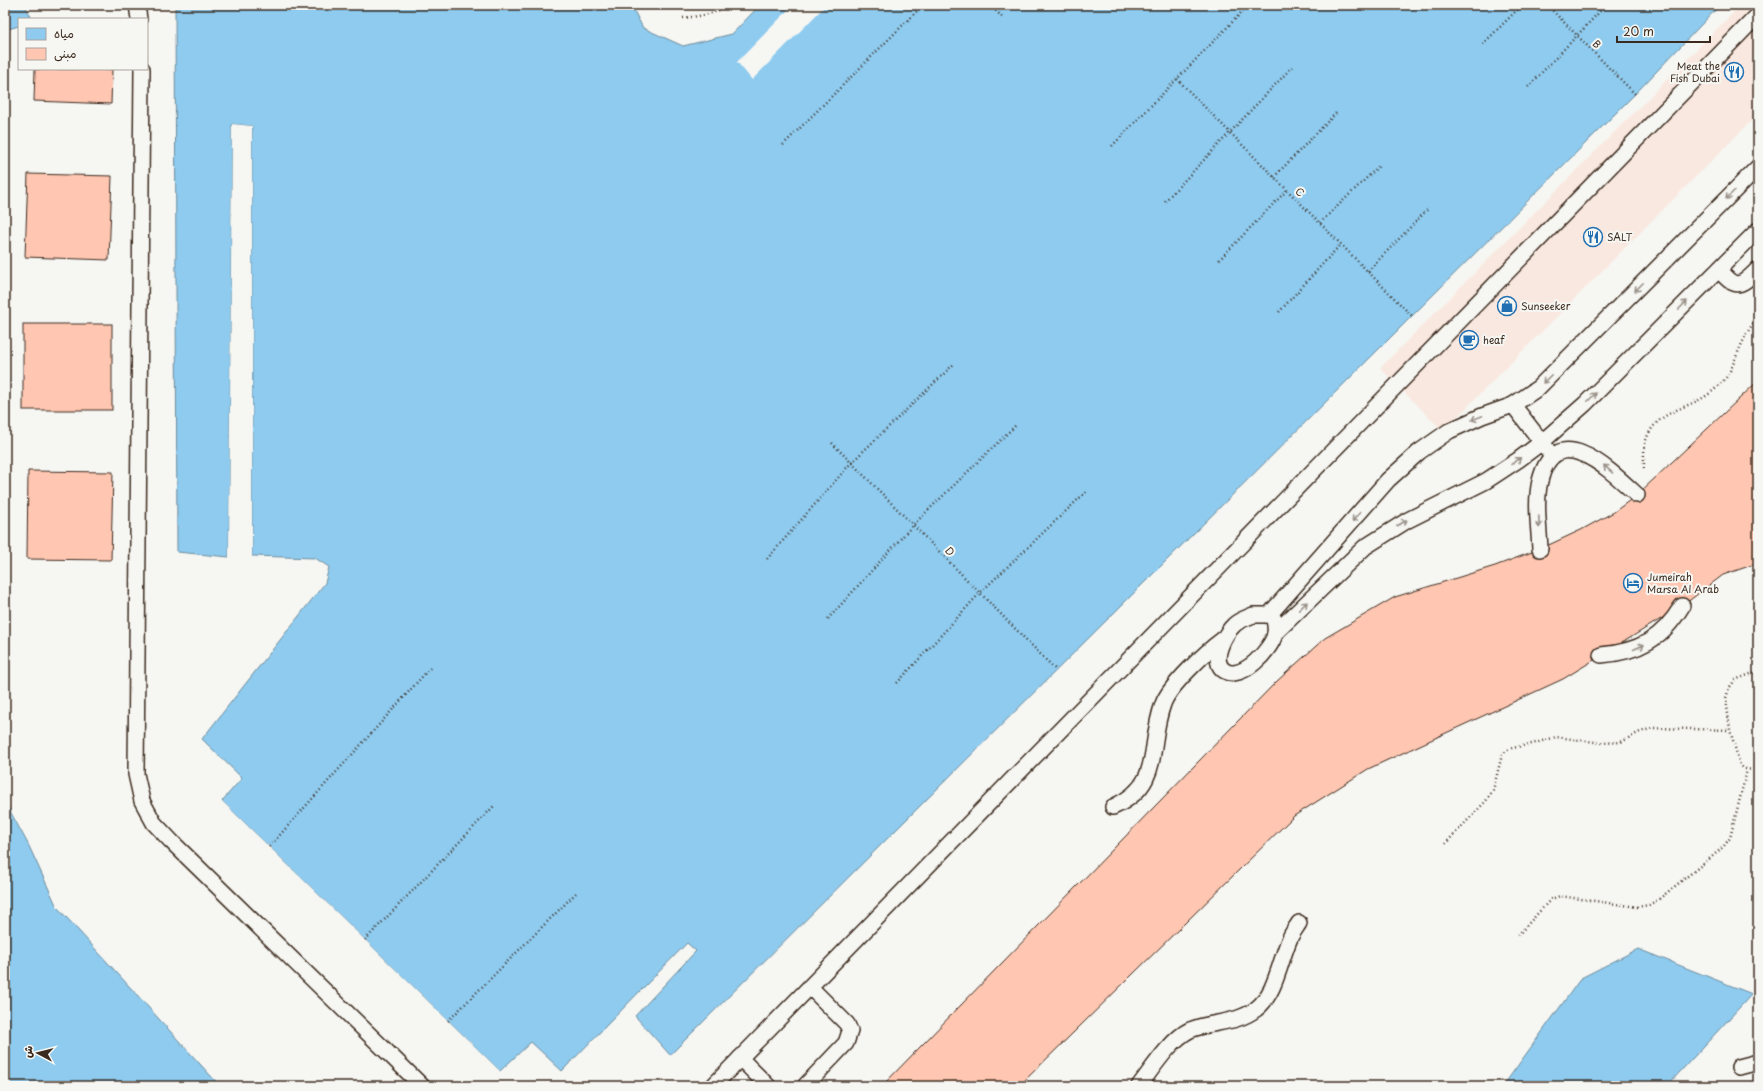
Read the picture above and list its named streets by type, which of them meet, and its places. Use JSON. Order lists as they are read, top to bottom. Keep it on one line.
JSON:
{"streets":{"path":["B","C","D"]},"places":{"restaurant":["Meat the Fish Dubai","SALT"],"shop":["Sunseeker"],"cafe":["heaf"],"hotel":["Jumeirah Marsa Al Arab"]},"legend":["مياه","مبنى"],"scale_bar":"20 m","north":"left"}
